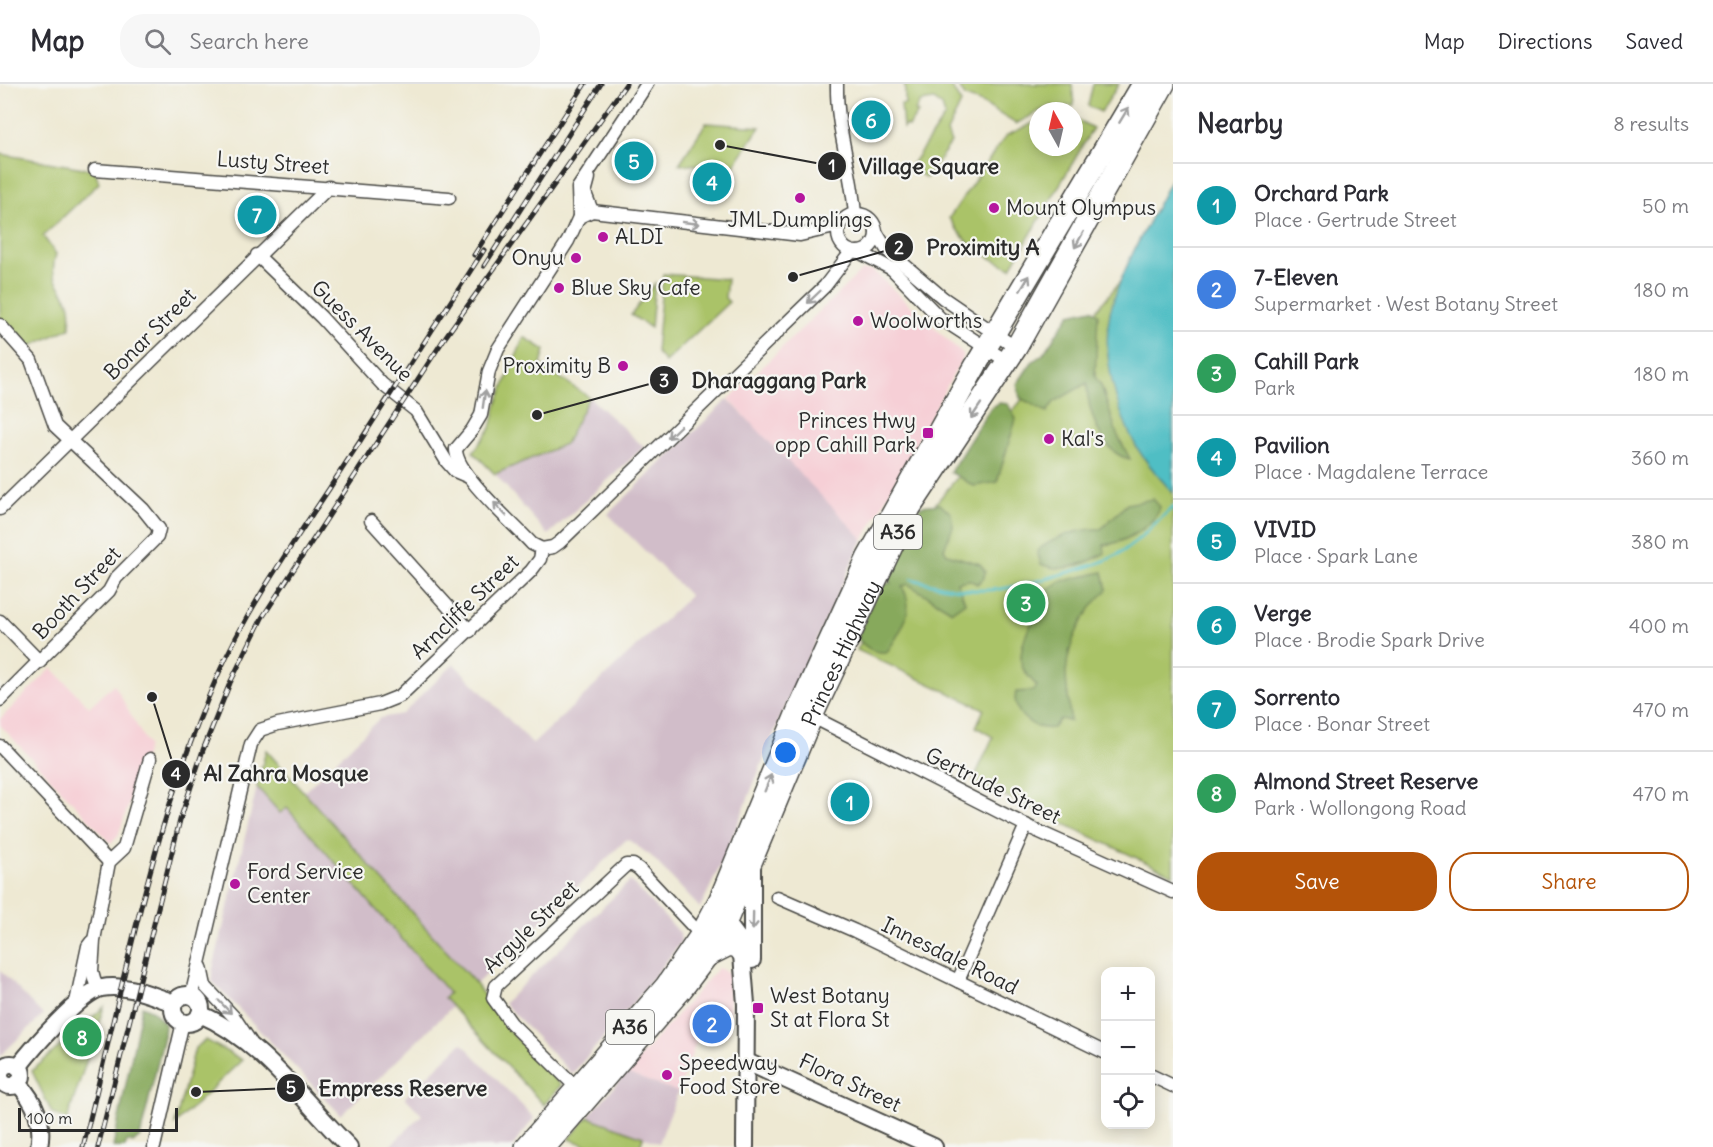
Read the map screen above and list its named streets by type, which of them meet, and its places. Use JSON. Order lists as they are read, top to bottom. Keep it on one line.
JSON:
{"streets":{"highway":["A36","Princes Highway"],"main road":["Flora Street"],"street":["Lusty Street","Guess Avenue","Bonar Street","Booth Street","Arncliffe Street","Gertrude Street","Argyle Street","Innesdale Road"]},"crossings":[["Lusty Street","Bonar Street"],["Guess Avenue","Bonar Street"],["Guess Avenue","Arncliffe Street"],["Bonar Street","Booth Street"],["Princes Highway","Gertrude Street"],["Princes Highway","Argyle Street"]],"one_way":["Arncliffe Street"],"places":{"other":["Village Square","JML Dumplings","Mount Olympus","ALDI","Onyu","Proximity A","Blue Sky Cafe","Woolworths","Proximity B","Dharaggang Park","Kal's","Al Zahra Mosque","Ford Service Center","Speedway Food Store","Empress Reserve"],"transit":["Princes Hwy opp Cahill Park","West Botany St at Flora St"]},"scale_bar":"100 m","north":"top","page":{"header":"Map","search":"Search here","nav":["Map","Directions","Saved"],"heading":["Nearby","8 results"],"pins":["6","5","4","7","3","1","2","8"],"list":[{"mark":"1","name":"Orchard Park","note":"Place · Gertrude Street","value":"50 m"},{"mark":"2","name":"7-Eleven","note":"Supermarket · West Botany Street","value":"180 m"},{"mark":"3","name":"Cahill Park","note":"Park","value":"180 m"},{"mark":"4","name":"Pavilion","note":"Place · Magdalene Terrace","value":"360 m"},{"mark":"5","name":"VIVID","note":"Place · Spark Lane","value":"380 m"},{"mark":"6","name":"Verge","note":"Place · Brodie Spark Drive","value":"400 m"},{"mark":"7","name":"Sorrento","note":"Place · Bonar Street","value":"470 m"},{"mark":"8","name":"Almond Street Reserve","note":"Park · Wollongong Road","value":"470 m"}],"buttons":["Save","Share"],"map_buttons":["+","−"],"scale":"100 m"}}
